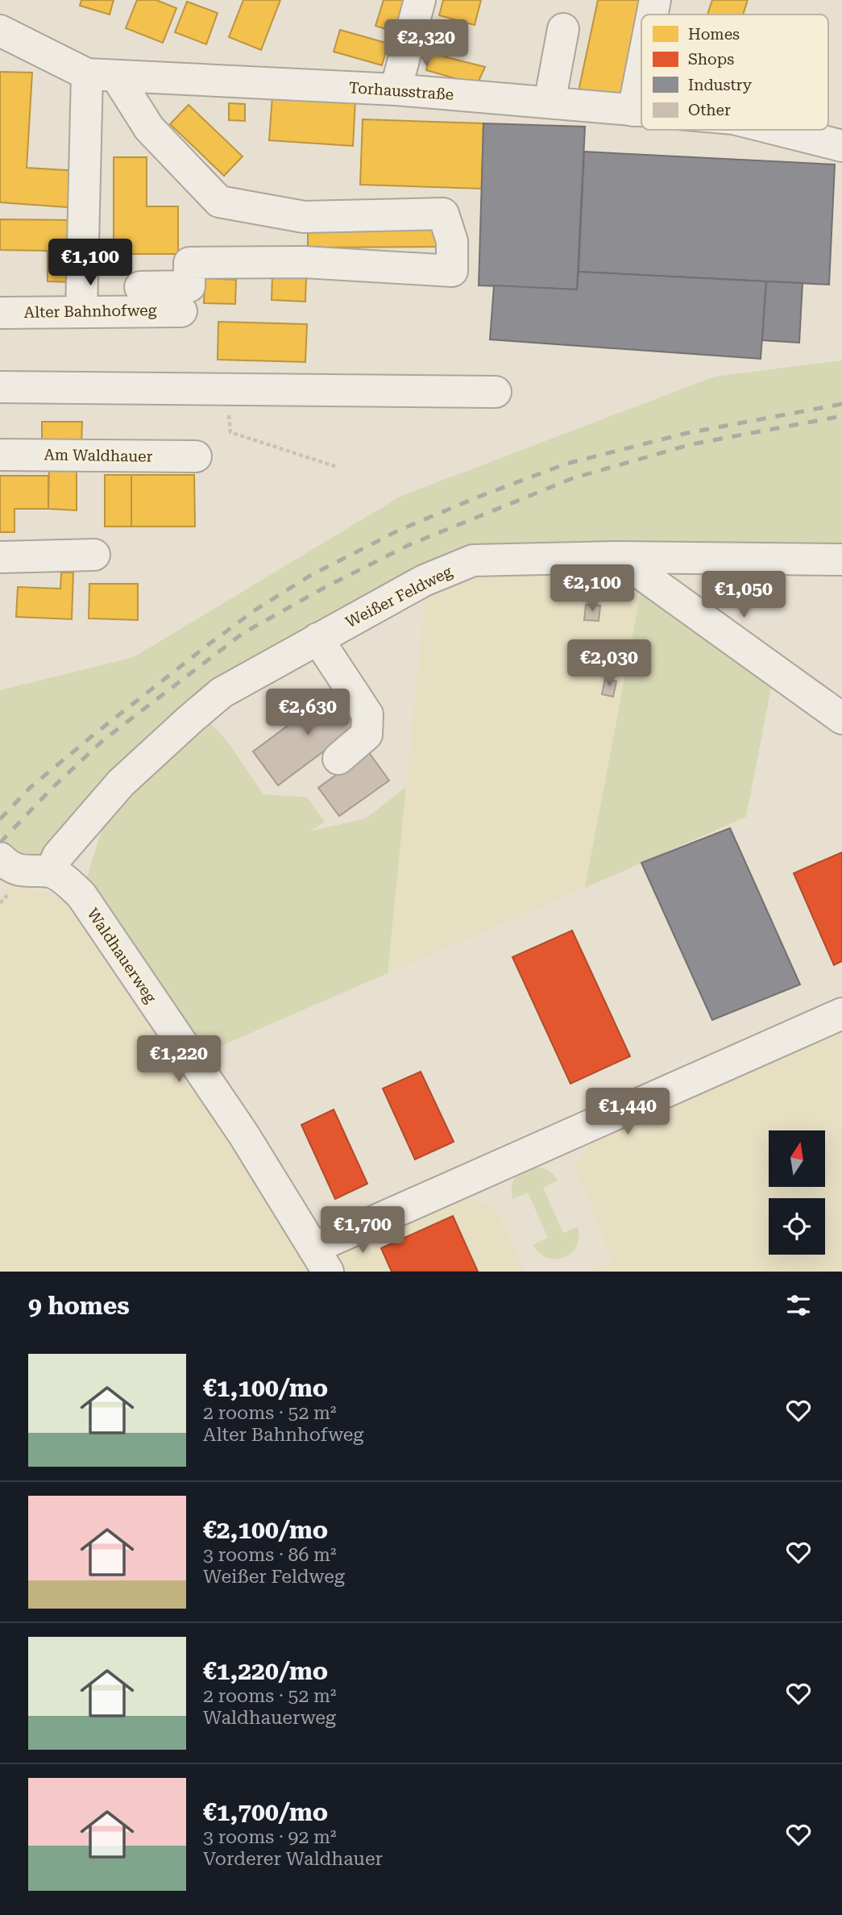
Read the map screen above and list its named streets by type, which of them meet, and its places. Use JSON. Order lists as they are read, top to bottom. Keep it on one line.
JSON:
{"streets":{"street":["Torhausstraße","Alter Bahnhofweg","Am Waldhauer","Weißer Feldweg","Waldhauerweg"]},"crossings":[["Weißer Feldweg","Waldhauerweg"]],"legend":["Homes","Shops","Industry","Other"],"north":"top","page":{"price":["€2,320","€1,100","€2,100","€1,050","€2,030","€2,630","€1,220","€1,440","€1,700"],"heading":"9 homes","list":[{"name":"€1,100/mo","note":"2 rooms · 52 m² · Alter Bahnhofweg"},{"name":"€2,100/mo","note":"3 rooms · 86 m² · Weißer Feldweg"},{"name":"€1,220/mo","note":"2 rooms · 52 m² · Waldhauerweg"},{"name":"€1,700/mo","note":"3 rooms · 92 m² · Vorderer Waldhauer"}]}}
